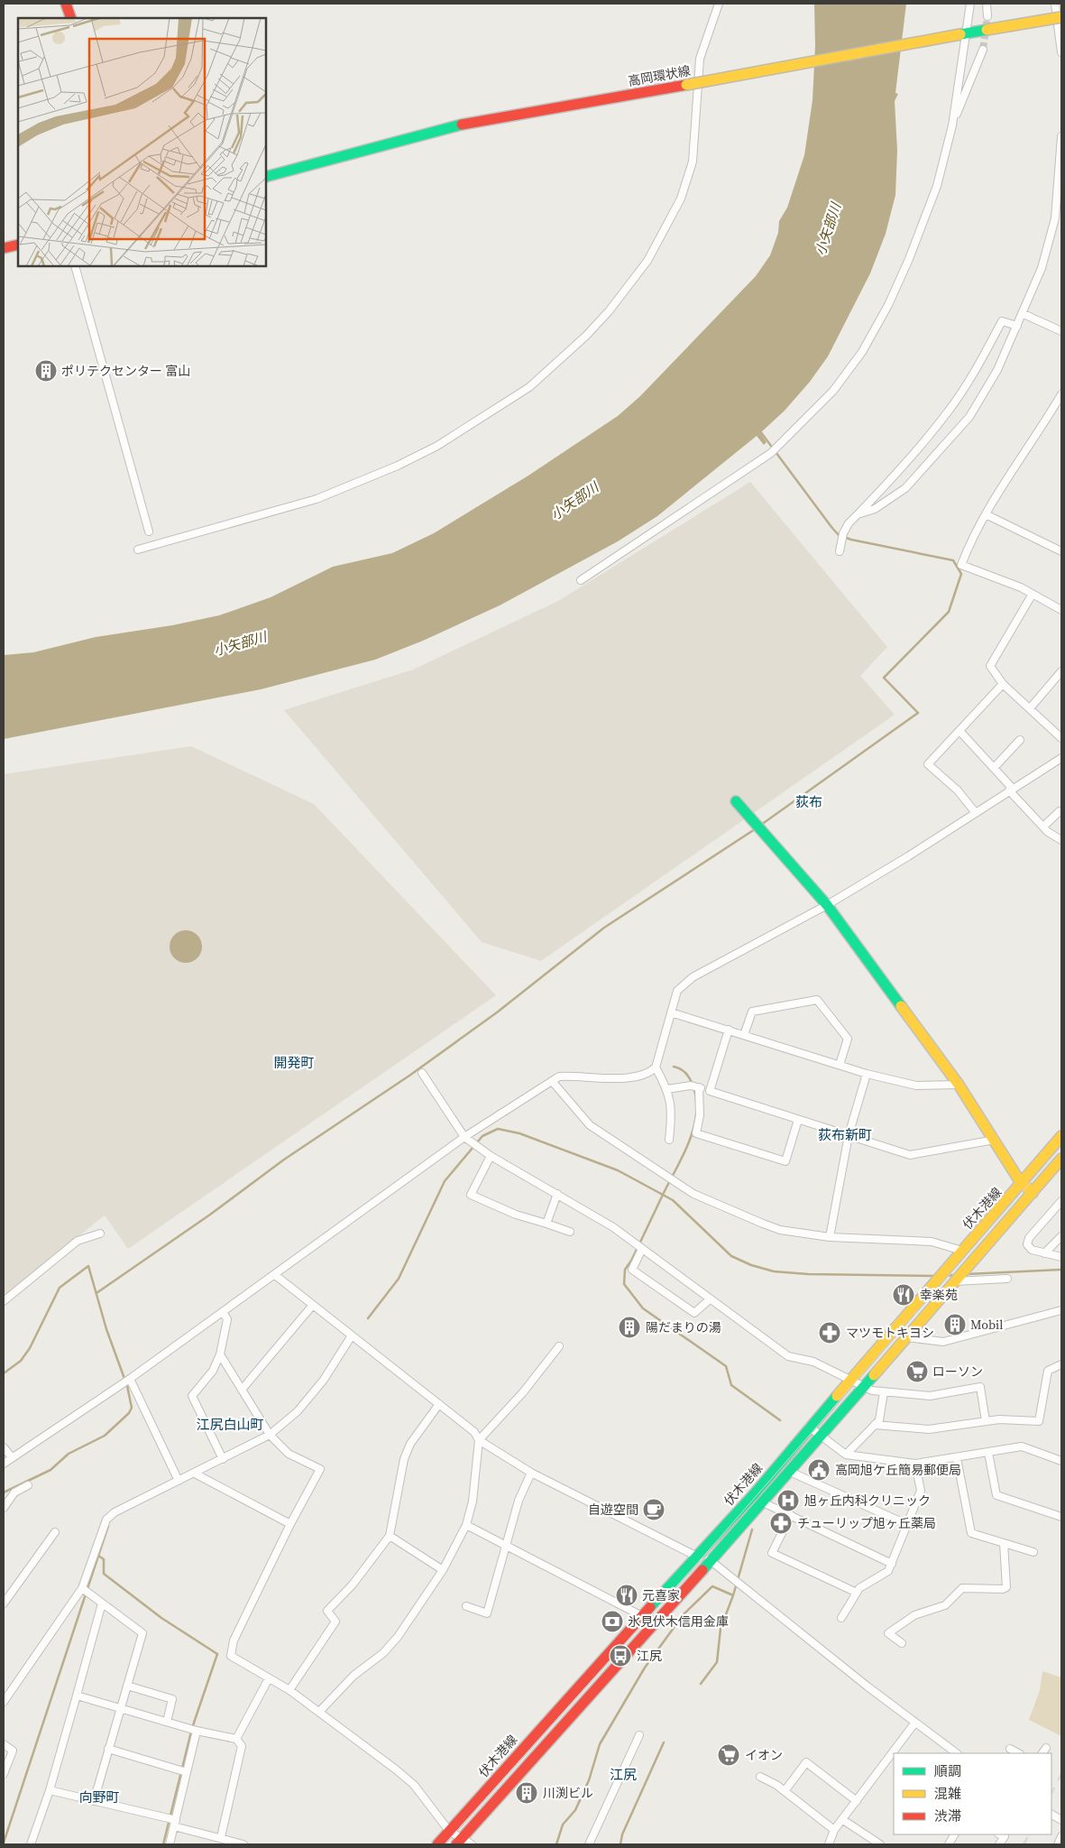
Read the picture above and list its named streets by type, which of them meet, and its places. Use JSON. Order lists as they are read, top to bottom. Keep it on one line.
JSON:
{"streets":{"main road":["高岡環状線","伏木港線"]},"districts":["荻布","開発町","荻布新町","江尻白山町","江尻","向野町"],"water":["小矢部川"],"places":{"building":["ポリテクセンター 富山","Mobil","陽だまりの湯","川渕ビル"],"restaurant":["幸楽苑","元喜家"],"pharmacy":["マツモトキヨシ","チューリップ旭ヶ丘薬局"],"supermarket":["ローソン","イオン"],"public building":["高岡旭ケ丘簡易郵便局"],"hospital":["旭ヶ丘内科クリニック"],"cafe":["自遊空間"],"bank":["氷見伏木信用金庫"],"bus stop":["江尻"]},"legend":["順調","混雑","渋滞"]}
